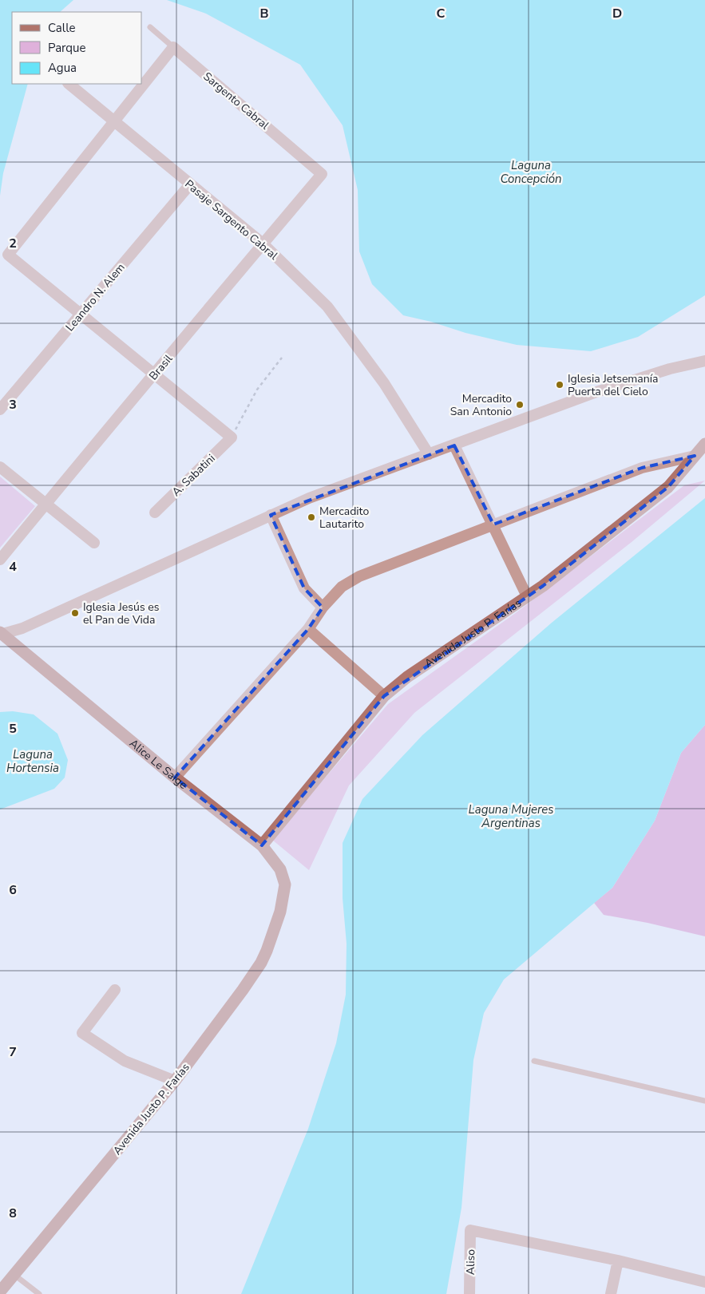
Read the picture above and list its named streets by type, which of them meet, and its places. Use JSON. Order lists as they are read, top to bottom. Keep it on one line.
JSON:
{"streets":{"street":["Sargento Cabral","Pasaje Sargento Cabral","Leandro N. Alem","Brasil","A. Sabatini","Avenida Justo P. Farías","Alice Le Saige","Aliso"]},"crossings":[["Sargento Cabral","Brasil"],["Pasaje Sargento Cabral","Leandro N. Alem"],["Pasaje Sargento Cabral","Brasil"],["Avenida Justo P. Farías","Alice Le Saige"]],"water":["Laguna Concepción","Laguna Hortensia","Laguna Mujeres Argentinas"],"places":["Iglesia Jetsemanía Puerta del Cielo","Mercadito San Antonio","Mercadito Lautarito","Iglesia Jesús es el Pan de Vida"],"legend":["Calle","Parque","Agua"],"grid":{"columns":["B","C","D"],"rows":["2","3","4","5","6","7","8"]}}
